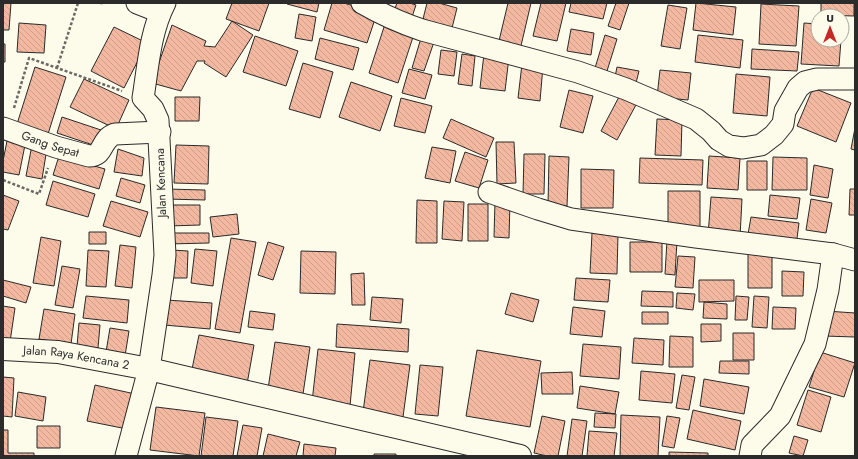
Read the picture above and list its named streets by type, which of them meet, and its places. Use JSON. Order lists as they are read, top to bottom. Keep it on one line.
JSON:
{"streets":{"street":["Gang Sepat","Jalan Kencana","Jalan Raya Kencana 2"]},"crossings":[["Gang Sepat","Jalan Kencana"],["Jalan Kencana","Jalan Raya Kencana 2"]],"north":"top"}
